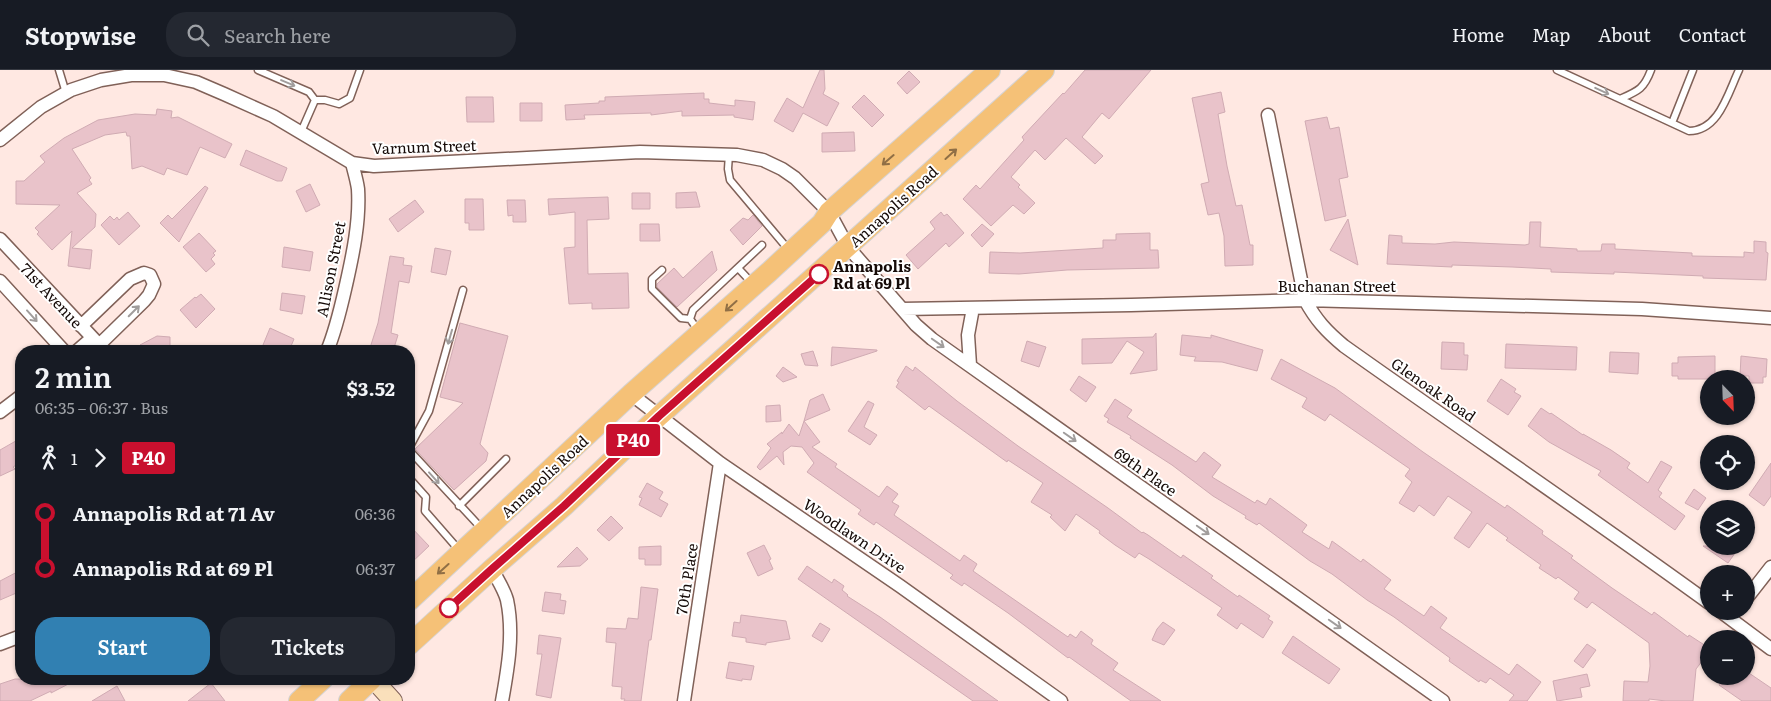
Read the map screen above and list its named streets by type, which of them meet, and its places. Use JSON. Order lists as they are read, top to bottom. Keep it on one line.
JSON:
{"streets":{"main road":["Annapolis Road"],"street":["Varnum Street","Allison Street","Buchanan Street","71st Avenue","Glenoak Road","69th Place","Woodlawn Drive","70th Place"]},"crossings":[["Varnum Street","Annapolis Road"],["Varnum Street","Allison Street"],["Varnum Street","69th Place"],["Annapolis Road","69th Place"],["Annapolis Road","Woodlawn Drive"],["Buchanan Street","Glenoak Road"],["Buchanan Street","69th Place"],["Woodlawn Drive","70th Place"]],"one_way":["69th Place"],"places":["Annapolis Rd at 69 Pl"],"lines":["bus line P40"],"north":"bottom right","page":{"header":"Stopwise","search":"Search here","nav":["Home","Map","About","Contact"],"on_map":"P40","heading":["2 min","06:35 – 06:37 · Bus","$3.52"],"map_buttons":["+","−"],"legs":["1","P40"],"list":[{"name":"Annapolis Rd at 71 Av","value":"06:36"},{"name":"Annapolis Rd at 69 Pl","value":"06:37"}],"buttons":["Start","Tickets"]}}
